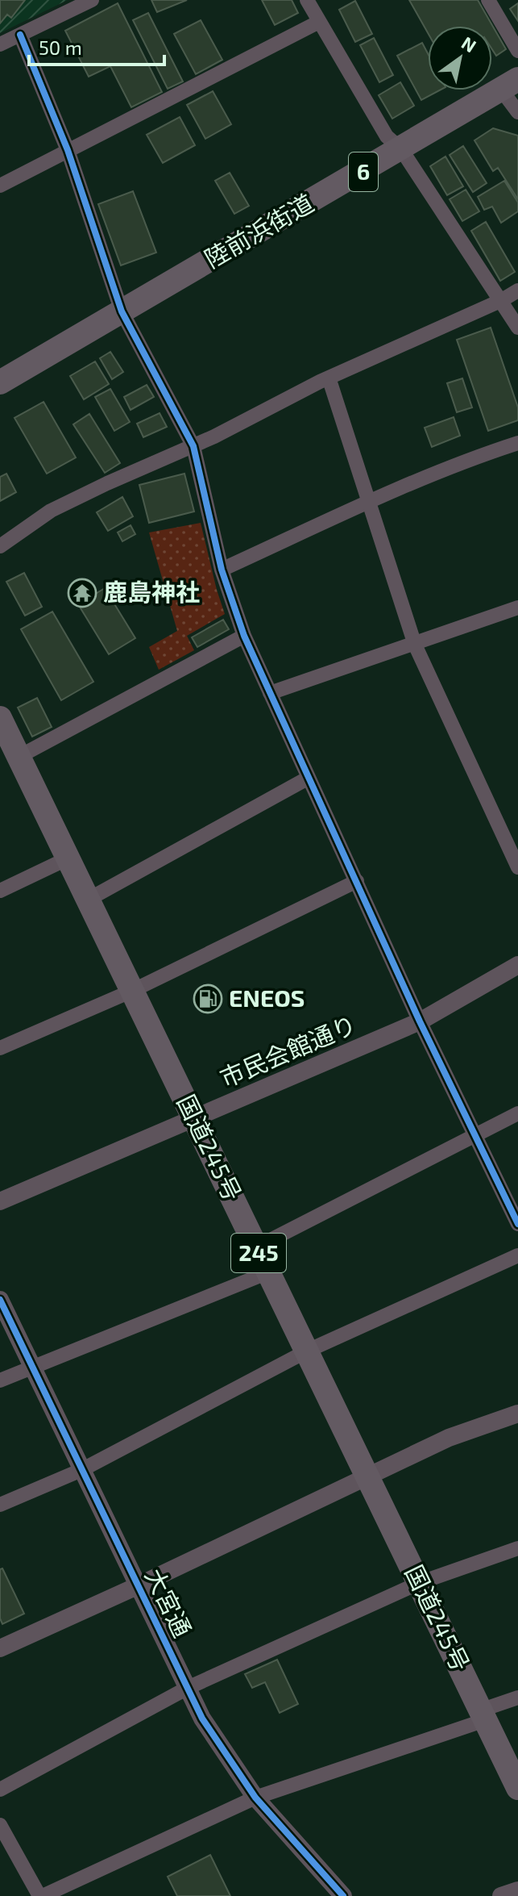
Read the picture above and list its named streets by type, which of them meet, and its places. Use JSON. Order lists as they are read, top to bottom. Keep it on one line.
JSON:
{"streets":{"highway":["6","陸前浜街道","国道245号","245"],"street":["市民会館通り","大宮通"]},"crossings":[["市民会館通り","国道245号"]],"places":{"temple":["鹿島神社"],"fuel station":["ENEOS"]},"scale_bar":"50 m","north":"top right"}
